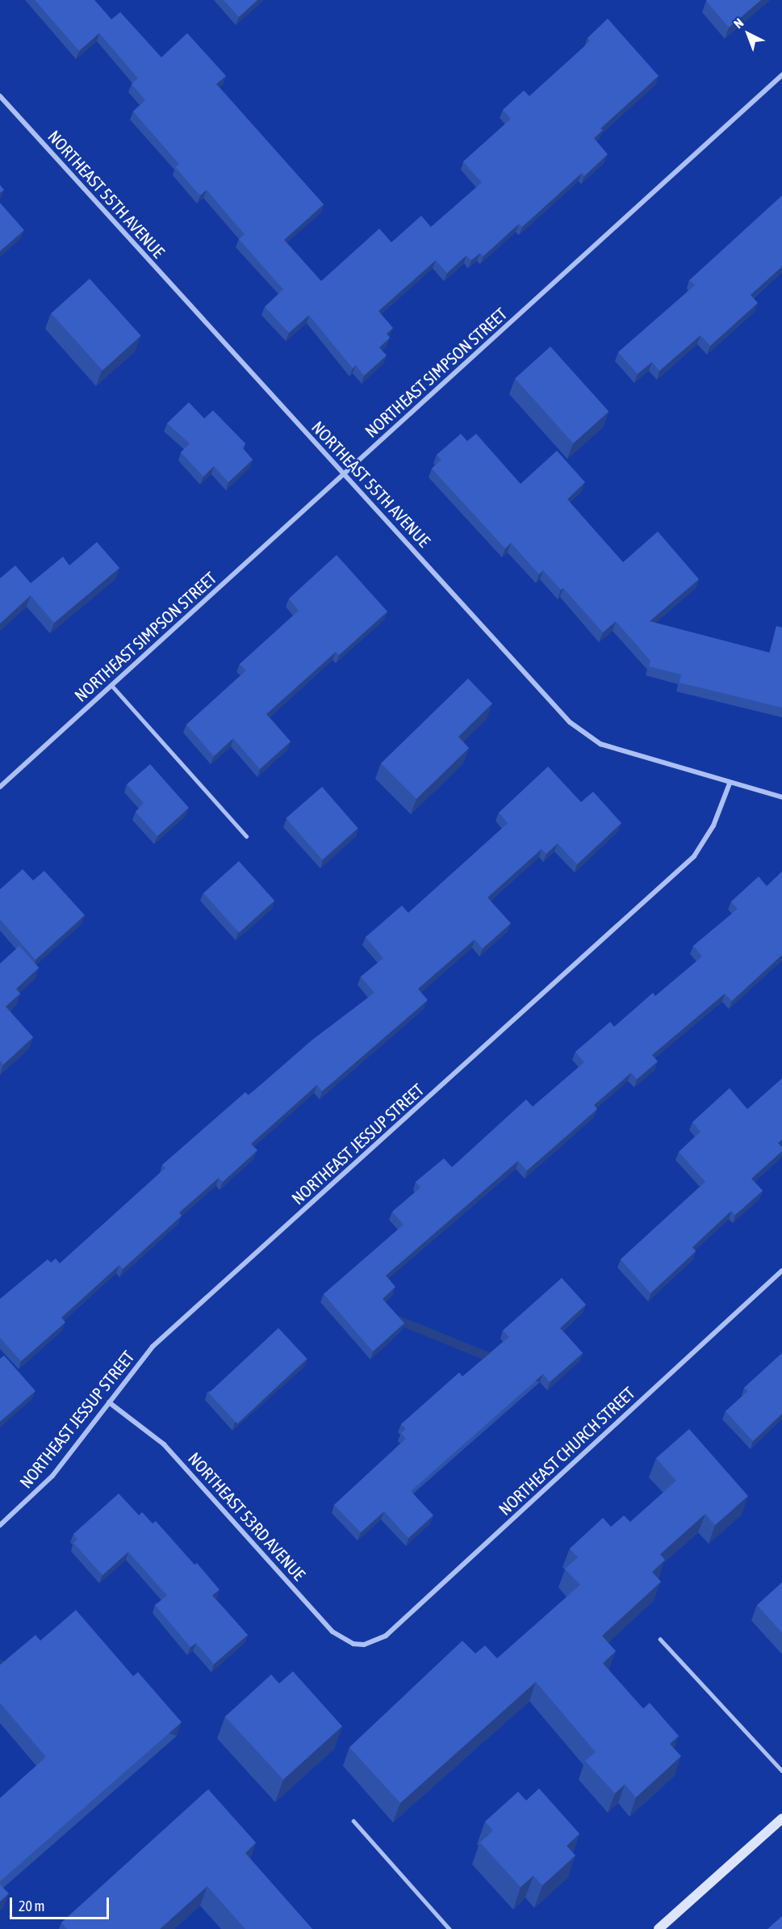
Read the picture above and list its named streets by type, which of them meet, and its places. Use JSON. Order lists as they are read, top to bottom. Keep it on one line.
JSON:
{"streets":{"street":["NORTHEAST 55TH AVENUE","NORTHEAST SIMPSON STREET","NORTHEAST JESSUP STREET","NORTHEAST CHURCH STREET","NORTHEAST 53RD AVENUE"]},"crossings":[["NORTHEAST 55TH AVENUE","NORTHEAST SIMPSON STREET"],["NORTHEAST 55TH AVENUE","NORTHEAST JESSUP STREET"],["NORTHEAST JESSUP STREET","NORTHEAST 53RD AVENUE"],["NORTHEAST CHURCH STREET","NORTHEAST 53RD AVENUE"]],"scale_bar":"20 m","north":"top left"}
